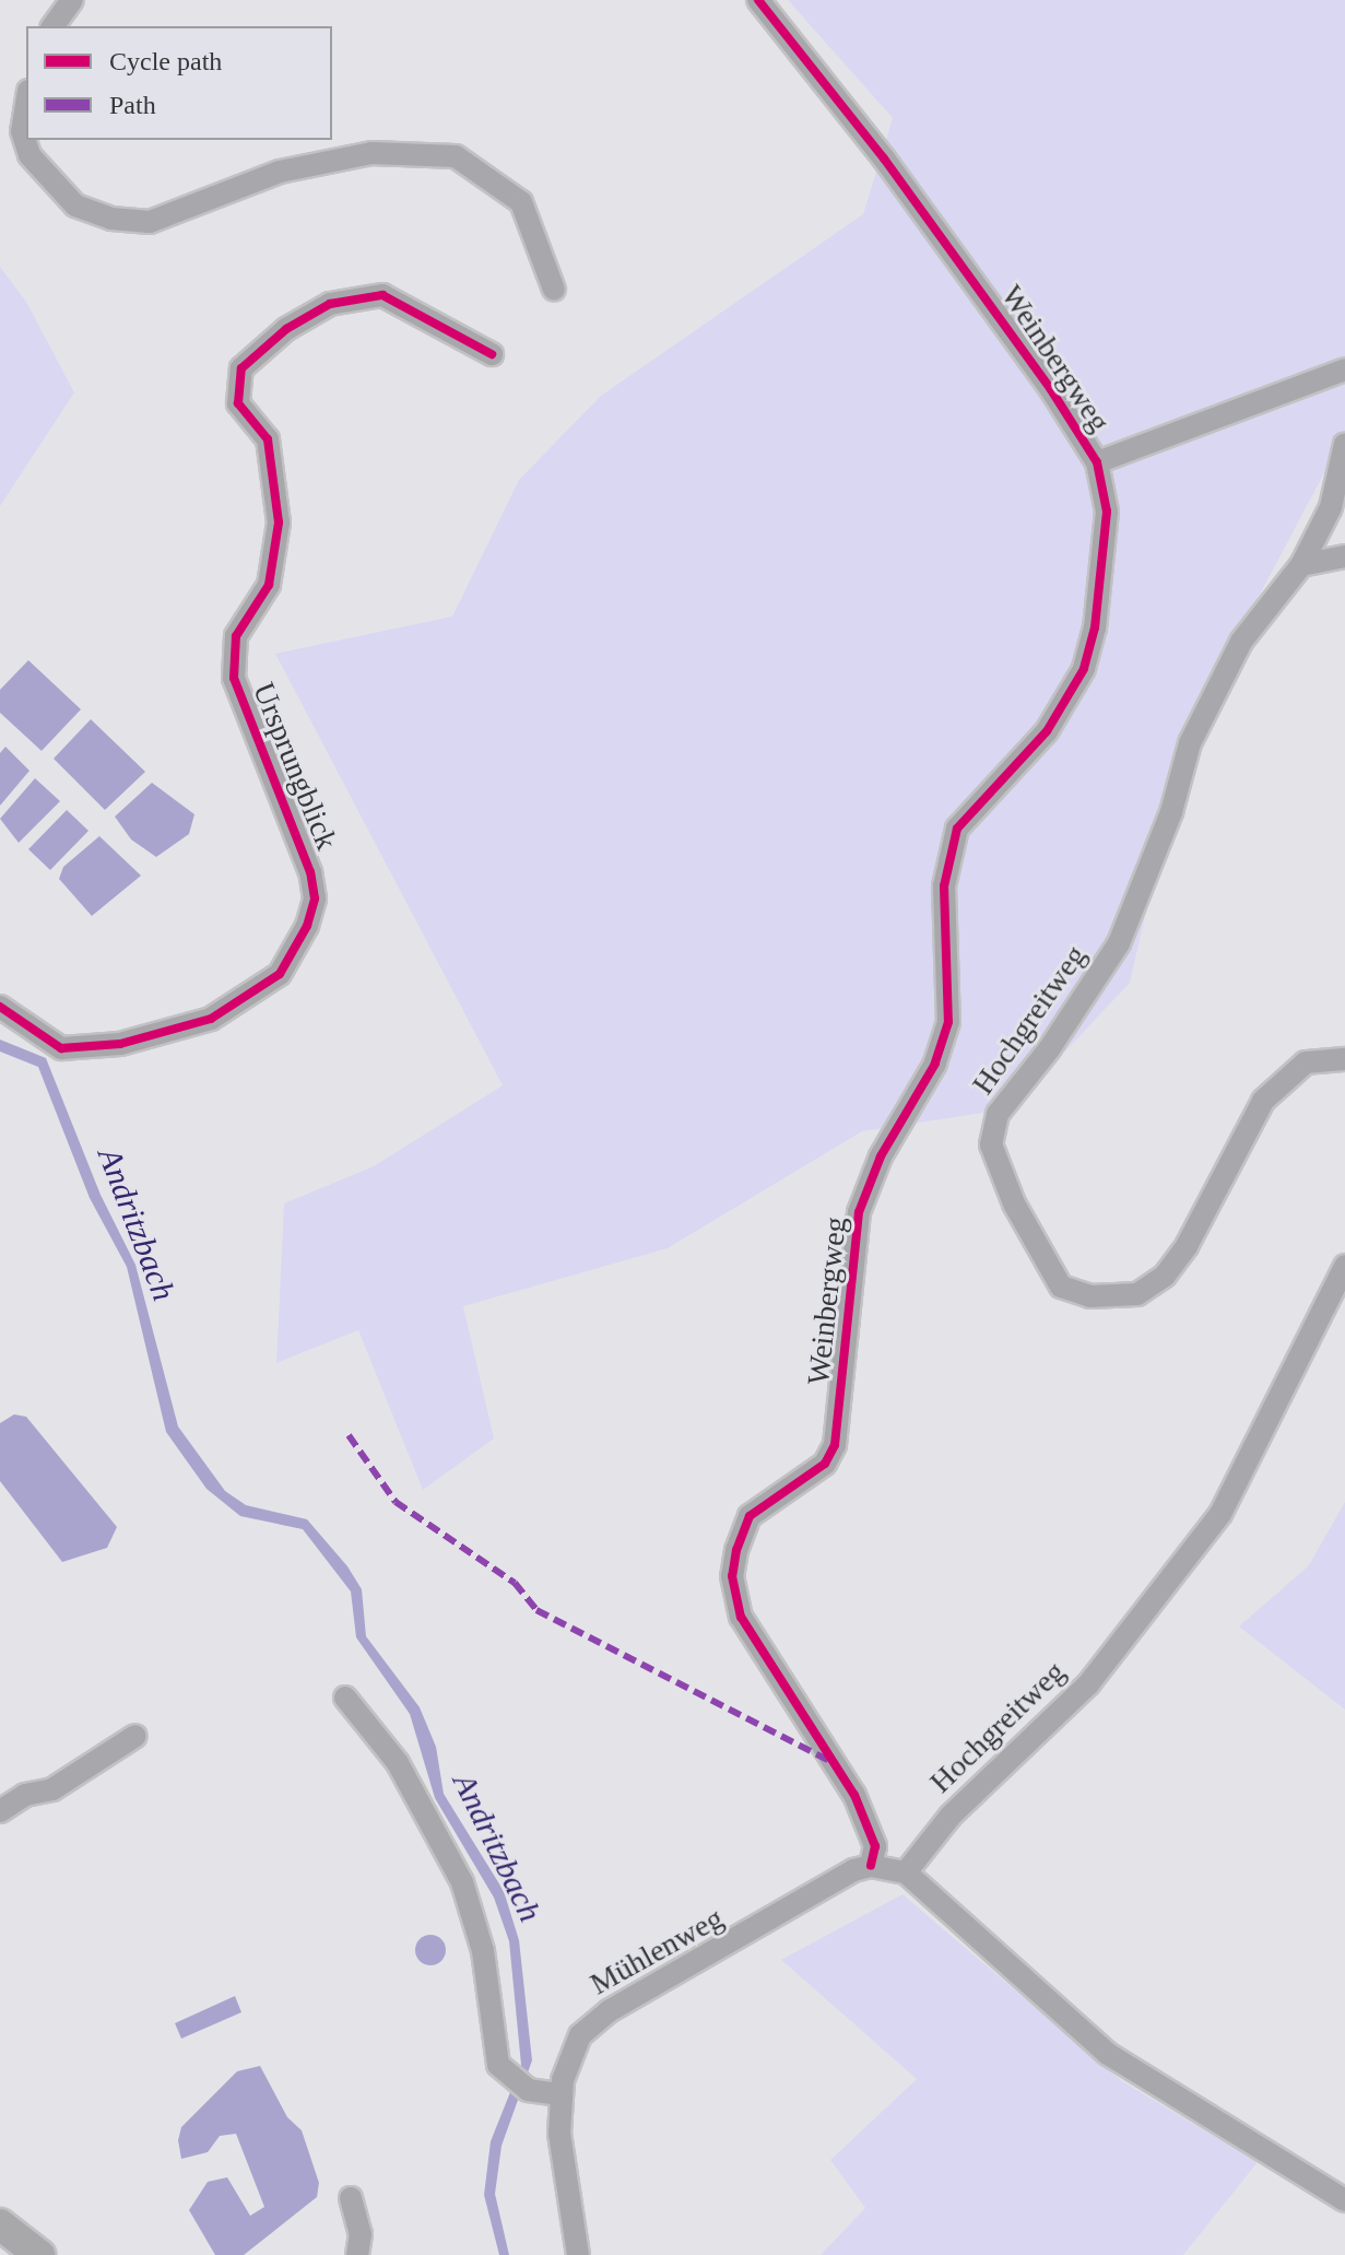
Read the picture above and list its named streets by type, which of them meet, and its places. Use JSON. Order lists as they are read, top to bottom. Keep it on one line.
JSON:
{"streets":{"street":["Weinbergweg","Ursprungblick","Hochgreitweg","Mühlenweg"]},"crossings":[["Weinbergweg","Mühlenweg"]],"water":["Andritzbach"],"legend":["Cycle path","Path"]}
